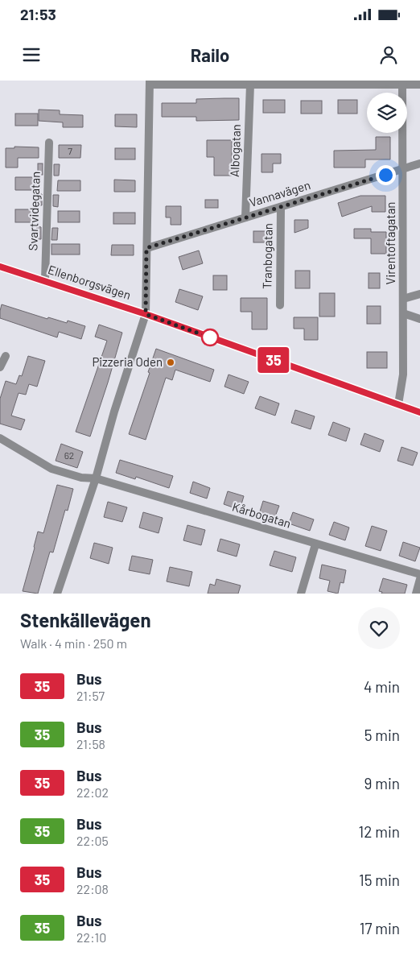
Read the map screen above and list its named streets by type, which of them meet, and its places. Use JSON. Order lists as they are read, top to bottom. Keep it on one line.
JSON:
{"streets":{"street":["Albogatan","Vannavägen","Svartvidegatan","Virentoftagatan","Tranbogatan","Ellenborgsvägen","Kårbogatan"]},"crossings":[["Albogatan","Vannavägen"],["Vannavägen","Virentoftagatan"],["Vannavägen","Tranbogatan"],["Svartvidegatan","Ellenborgsvägen"],["Virentoftagatan","Ellenborgsvägen"]],"places":["Pizzeria Oden"],"lines":["bus line 35"],"house_numbers":["7","62"],"page":{"status":"21:53","header":"Railo","on_map":"35","heading":["Stenkällevägen","Walk · 4 min · 250 m"],"list":[{"mark":"35","name":"Bus","note":"21:57","value":"4 min"},{"mark":"35","name":"Bus","note":"21:58","value":"5 min"},{"mark":"35","name":"Bus","note":"22:02","value":"9 min"},{"mark":"35","name":"Bus","note":"22:05","value":"12 min"},{"mark":"35","name":"Bus","note":"22:08","value":"15 min"},{"mark":"35","name":"Bus","note":"22:10","value":"17 min"}]}}
